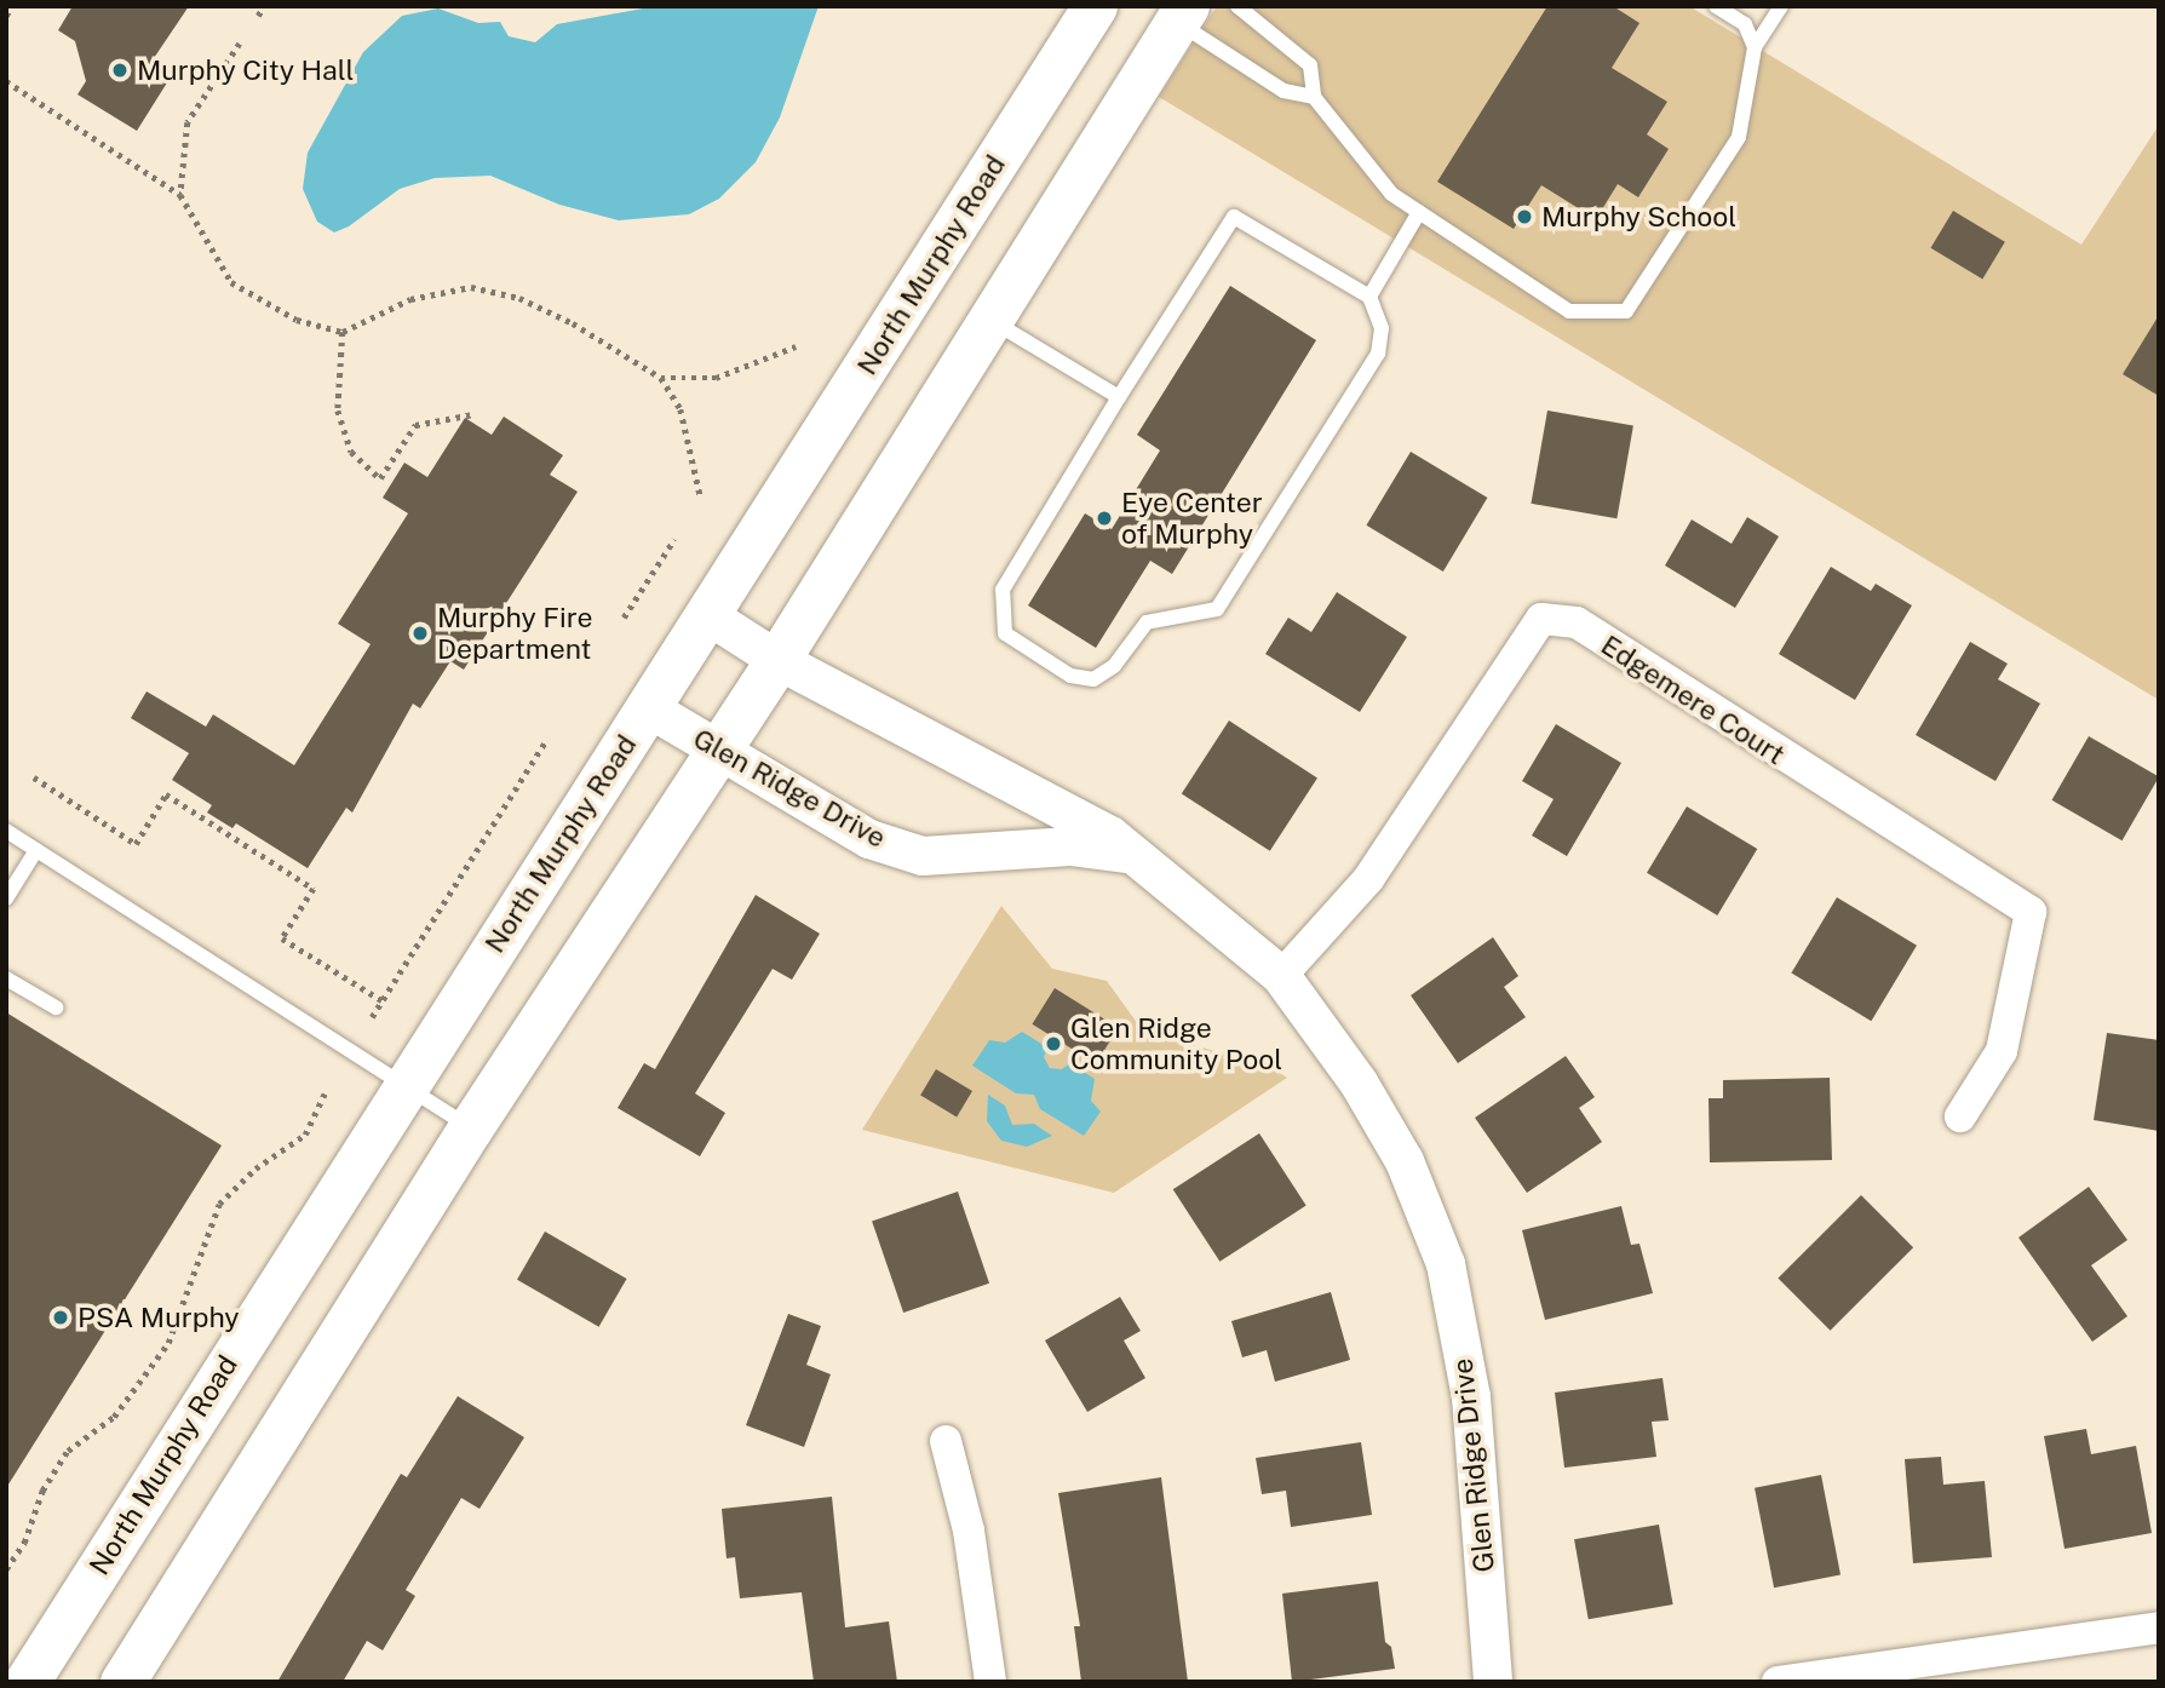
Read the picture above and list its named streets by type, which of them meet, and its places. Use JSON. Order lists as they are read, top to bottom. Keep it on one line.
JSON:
{"streets":{"main road":["North Murphy Road"],"street":["Edgemere Court","Glen Ridge Drive"]},"crossings":[["North Murphy Road","Glen Ridge Drive"],["Edgemere Court","Glen Ridge Drive"]],"places":["Murphy City Hall","Murphy School","Eye Center of Murphy","Murphy Fire Department","Glen Ridge Community Pool","PSA Murphy"]}
